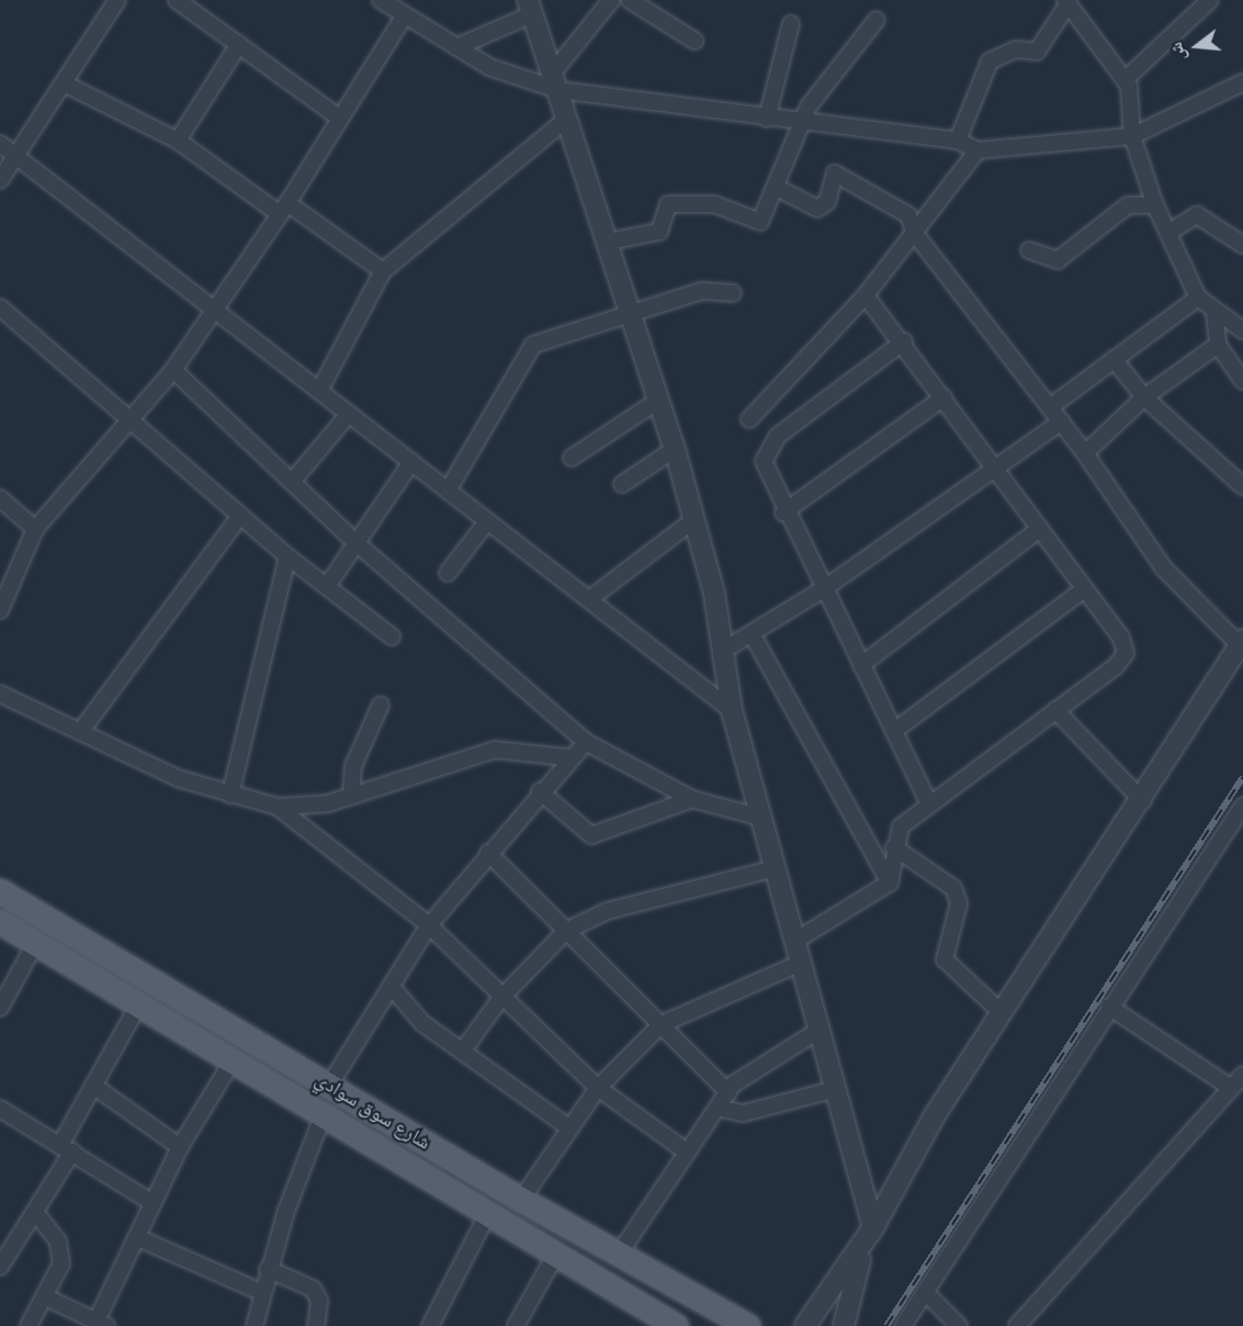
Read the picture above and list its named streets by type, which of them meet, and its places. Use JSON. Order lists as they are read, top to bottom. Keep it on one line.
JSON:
{"streets":{"main road":["شارع سوق سوادي"]},"north":"left"}
